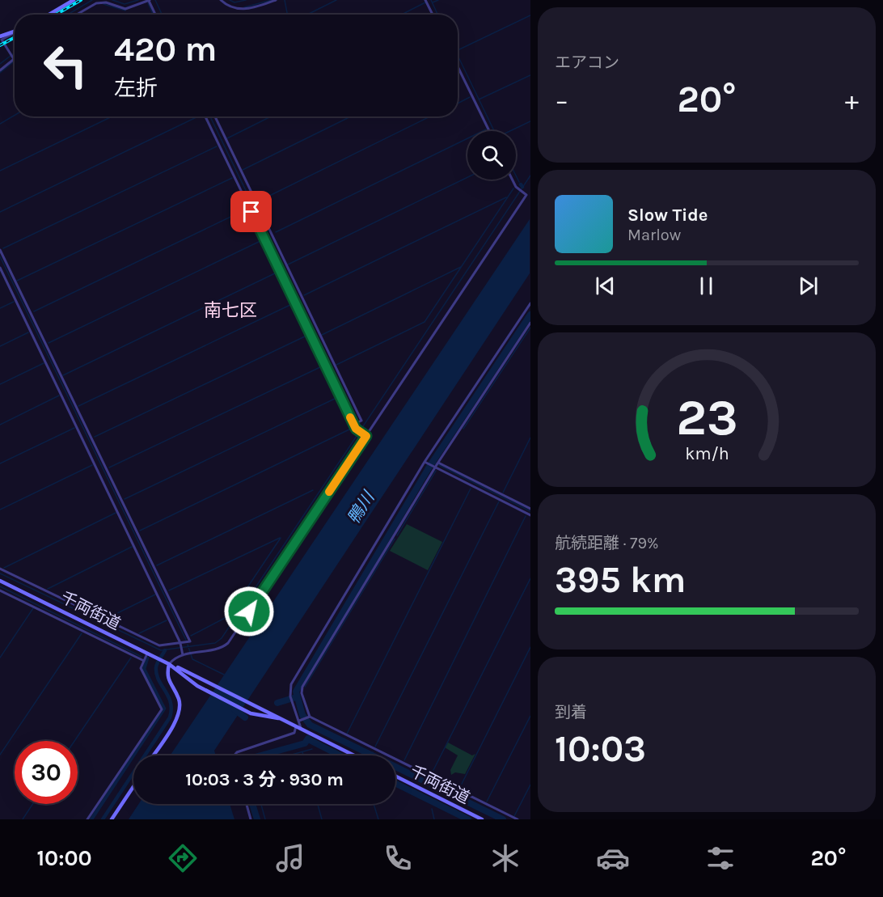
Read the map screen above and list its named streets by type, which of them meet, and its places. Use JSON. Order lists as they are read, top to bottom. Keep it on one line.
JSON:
{"streets":{"street":["千両街道"]},"districts":["南七区"],"water":["鴨川"],"page":{"tile":["エアコン",["航続距離 · 79%","395 km"],["到着","10:03"]],"turn":["420 m","左折"],"heat":["−","20°","+"],"song":["Slow Tide","Marlow"],"limit":"30","trip":"10:03 · 3 分 · 930 m","tabs":["10:00","20°"],"gauge":["23","km/h"]}}
